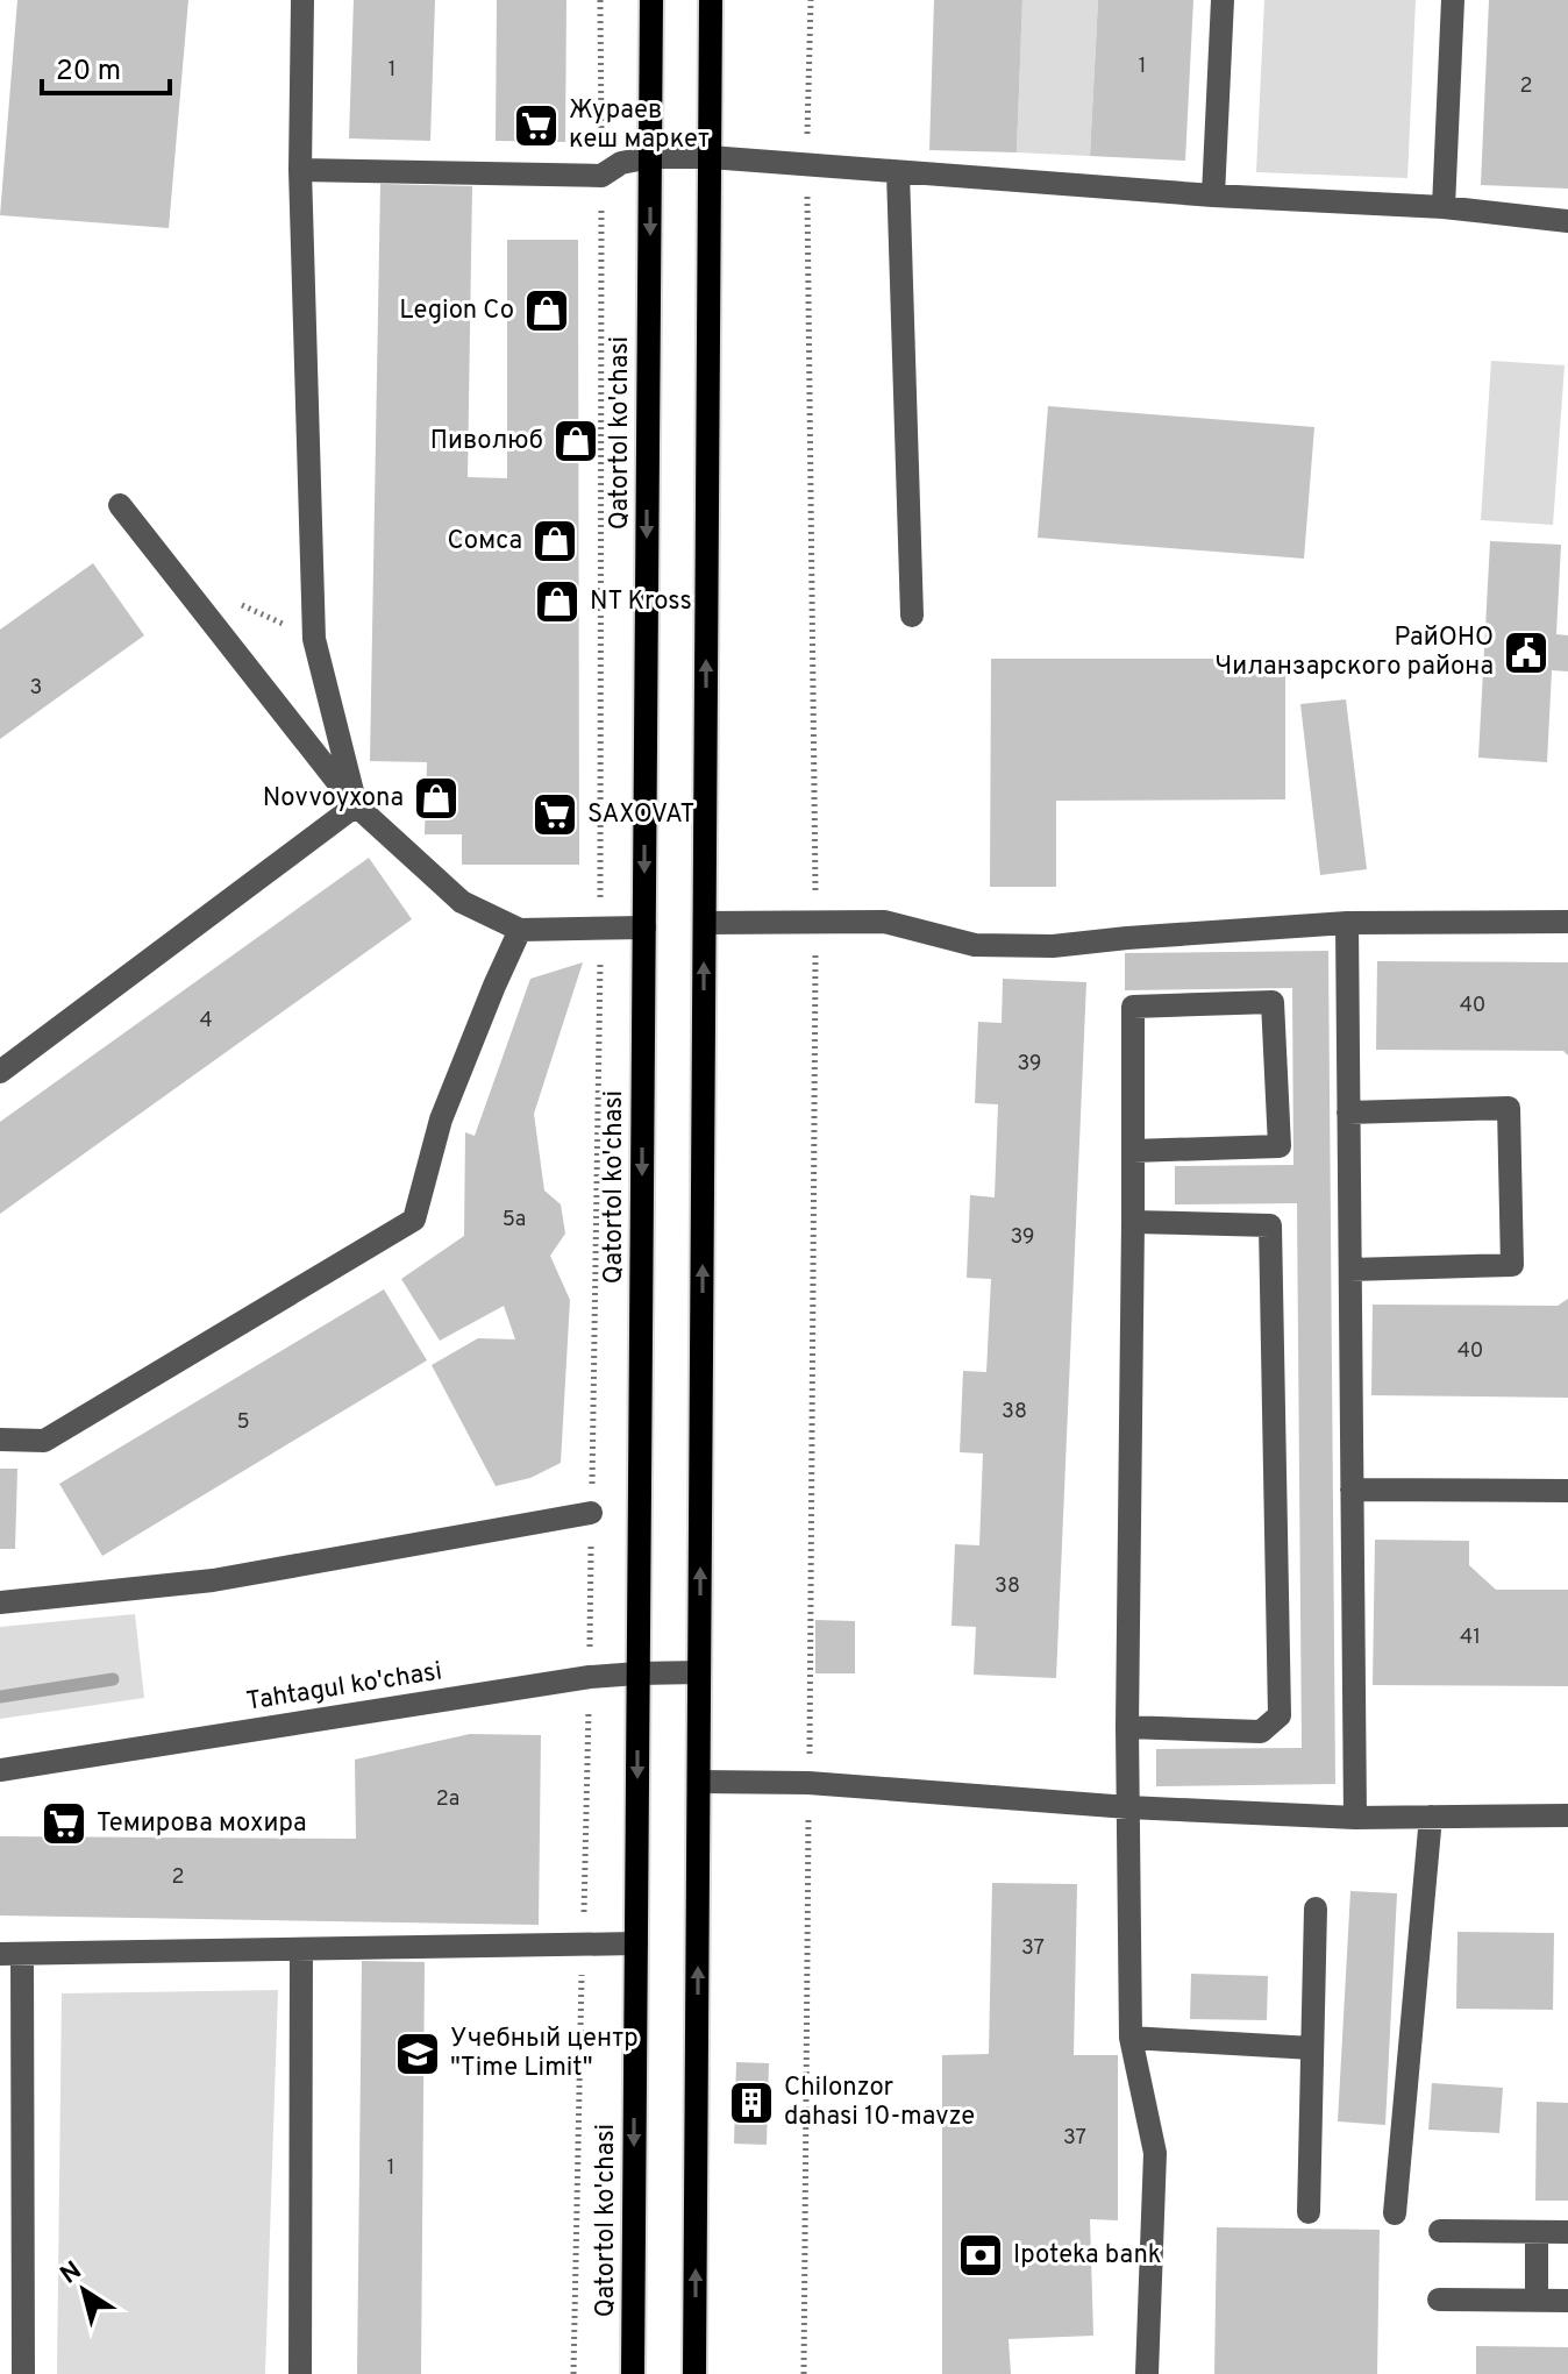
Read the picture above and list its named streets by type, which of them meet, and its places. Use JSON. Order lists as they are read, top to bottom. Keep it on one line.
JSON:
{"streets":{"main road":["Qatortol ko'chasi"],"street":["Tahtagul ko'chasi"]},"crossings":[["Qatortol ko'chasi","Tahtagul ko'chasi"]],"places":{"supermarket":["Жураев кеш маркет","SAXOVAT","Темирова мохира"],"shop":["Legion Co","Пиволюб","Сомса","NT Kross","Novvoyxona"],"public building":["РайОНО Чиланзарского района"],"school or university":["Учебный центр \"Time Limit\""],"building":["Chilonzor dahasi 10-mavze"],"bank":["Ipoteka bank"]},"house_numbers":["1","1","2","3","40","4","39","5a","39","40","38","5","38","41","2a","2","37","37","1"],"scale_bar":"20 m","north":"top left"}
